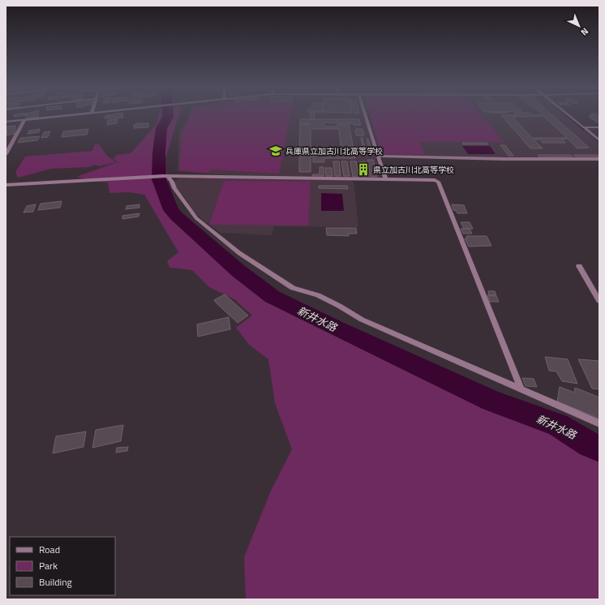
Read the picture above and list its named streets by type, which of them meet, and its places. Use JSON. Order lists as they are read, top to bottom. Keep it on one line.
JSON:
{"water":["新井水路"],"places":{"school or university":["兵庫県立加古川北高等学校"],"building":["県立加古川北高等学校"]},"legend":["Road","Park","Building"],"north":"bottom right"}
